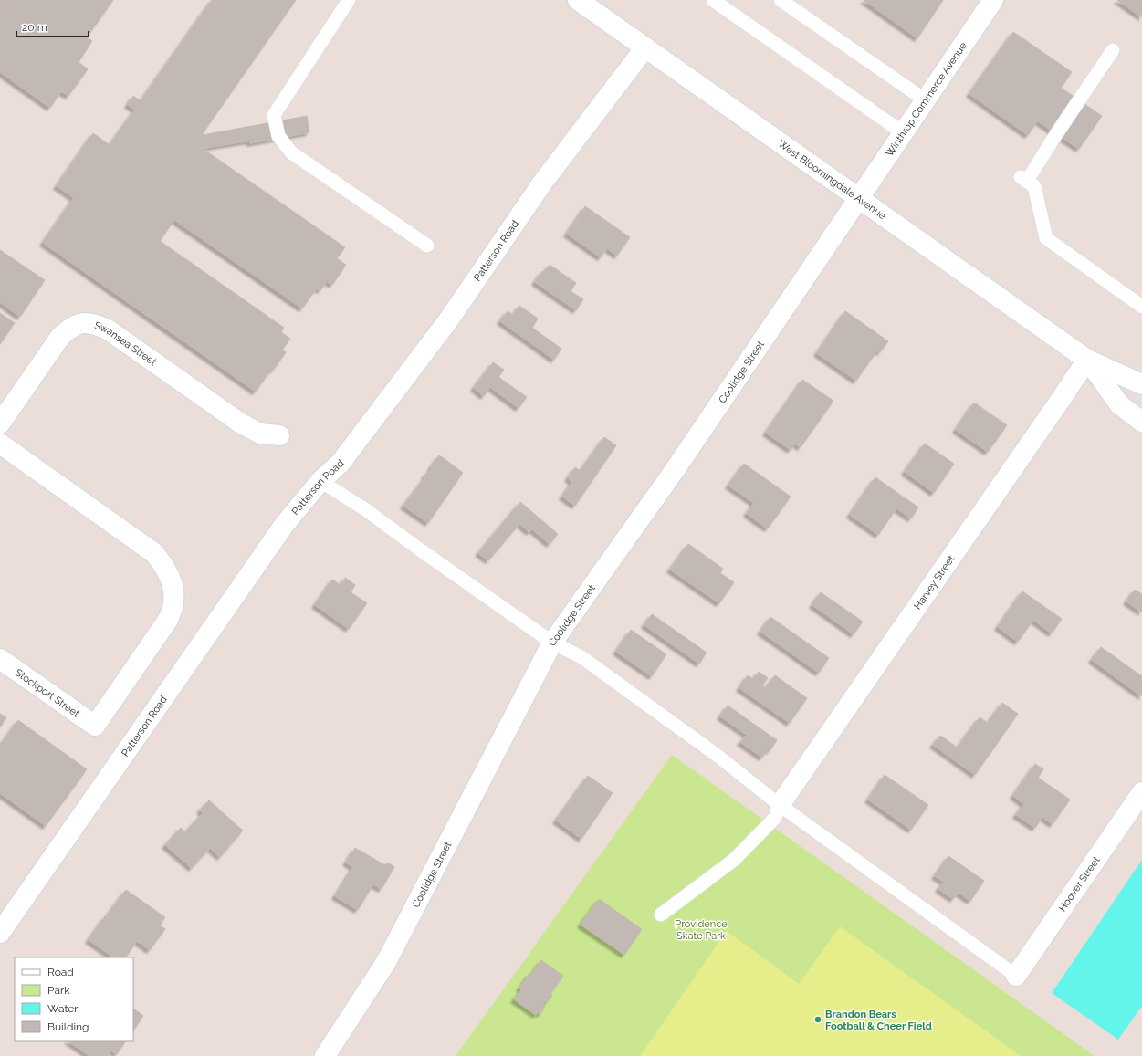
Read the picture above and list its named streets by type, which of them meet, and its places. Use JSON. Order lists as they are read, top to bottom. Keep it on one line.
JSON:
{"streets":{"street":["Winthrop Commerce Avenue","West Bloomingdale Avenue","Patterson Road","Swansea Street","Coolidge Street","Harvey Street","Stockport Street","Hoover Street"]},"crossings":[["Winthrop Commerce Avenue","West Bloomingdale Avenue"],["Winthrop Commerce Avenue","Coolidge Street"],["West Bloomingdale Avenue","Patterson Road"],["West Bloomingdale Avenue","Coolidge Street"],["West Bloomingdale Avenue","Harvey Street"]],"parks":["Providence Skate Park"],"places":["Brandon Bears Football & Cheer Field"],"legend":["Road","Park","Water","Building"],"scale_bar":"20 m"}
